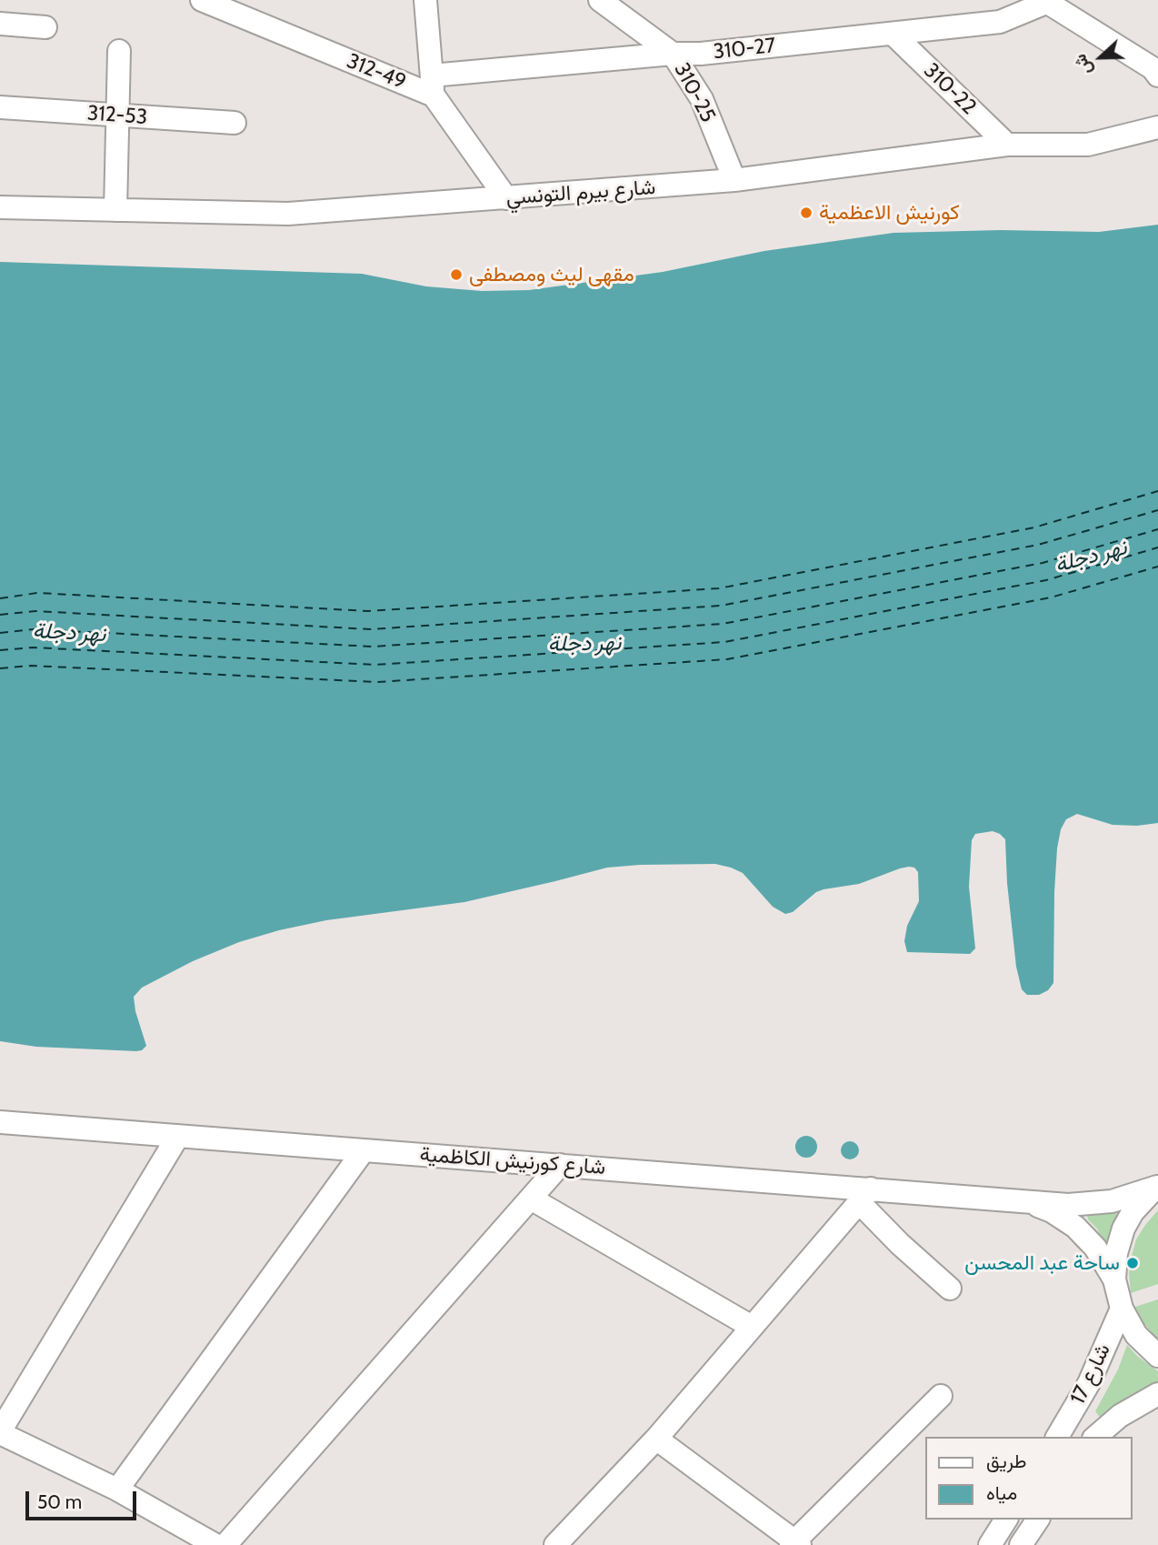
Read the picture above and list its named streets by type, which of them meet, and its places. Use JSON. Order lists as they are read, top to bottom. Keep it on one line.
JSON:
{"streets":{"street":["310-27","312-49","310-22","310-25","312-53","شارع بيرم التونسي","شارع كورنيش الكاظمية","شارع 17"]},"crossings":[["310-27","312-49"],["310-27","310-22"],["310-27","310-25"],["310-22","شارع بيرم التونسي"],["310-25","شارع بيرم التونسي"]],"water":["نهر دجلة"],"places":["كورنيش الاعظمية","مقهى ليث ومصطفى","ساحة عبد المحسن"],"legend":["طريق","مياه"],"scale_bar":"50 m","north":"left"}
